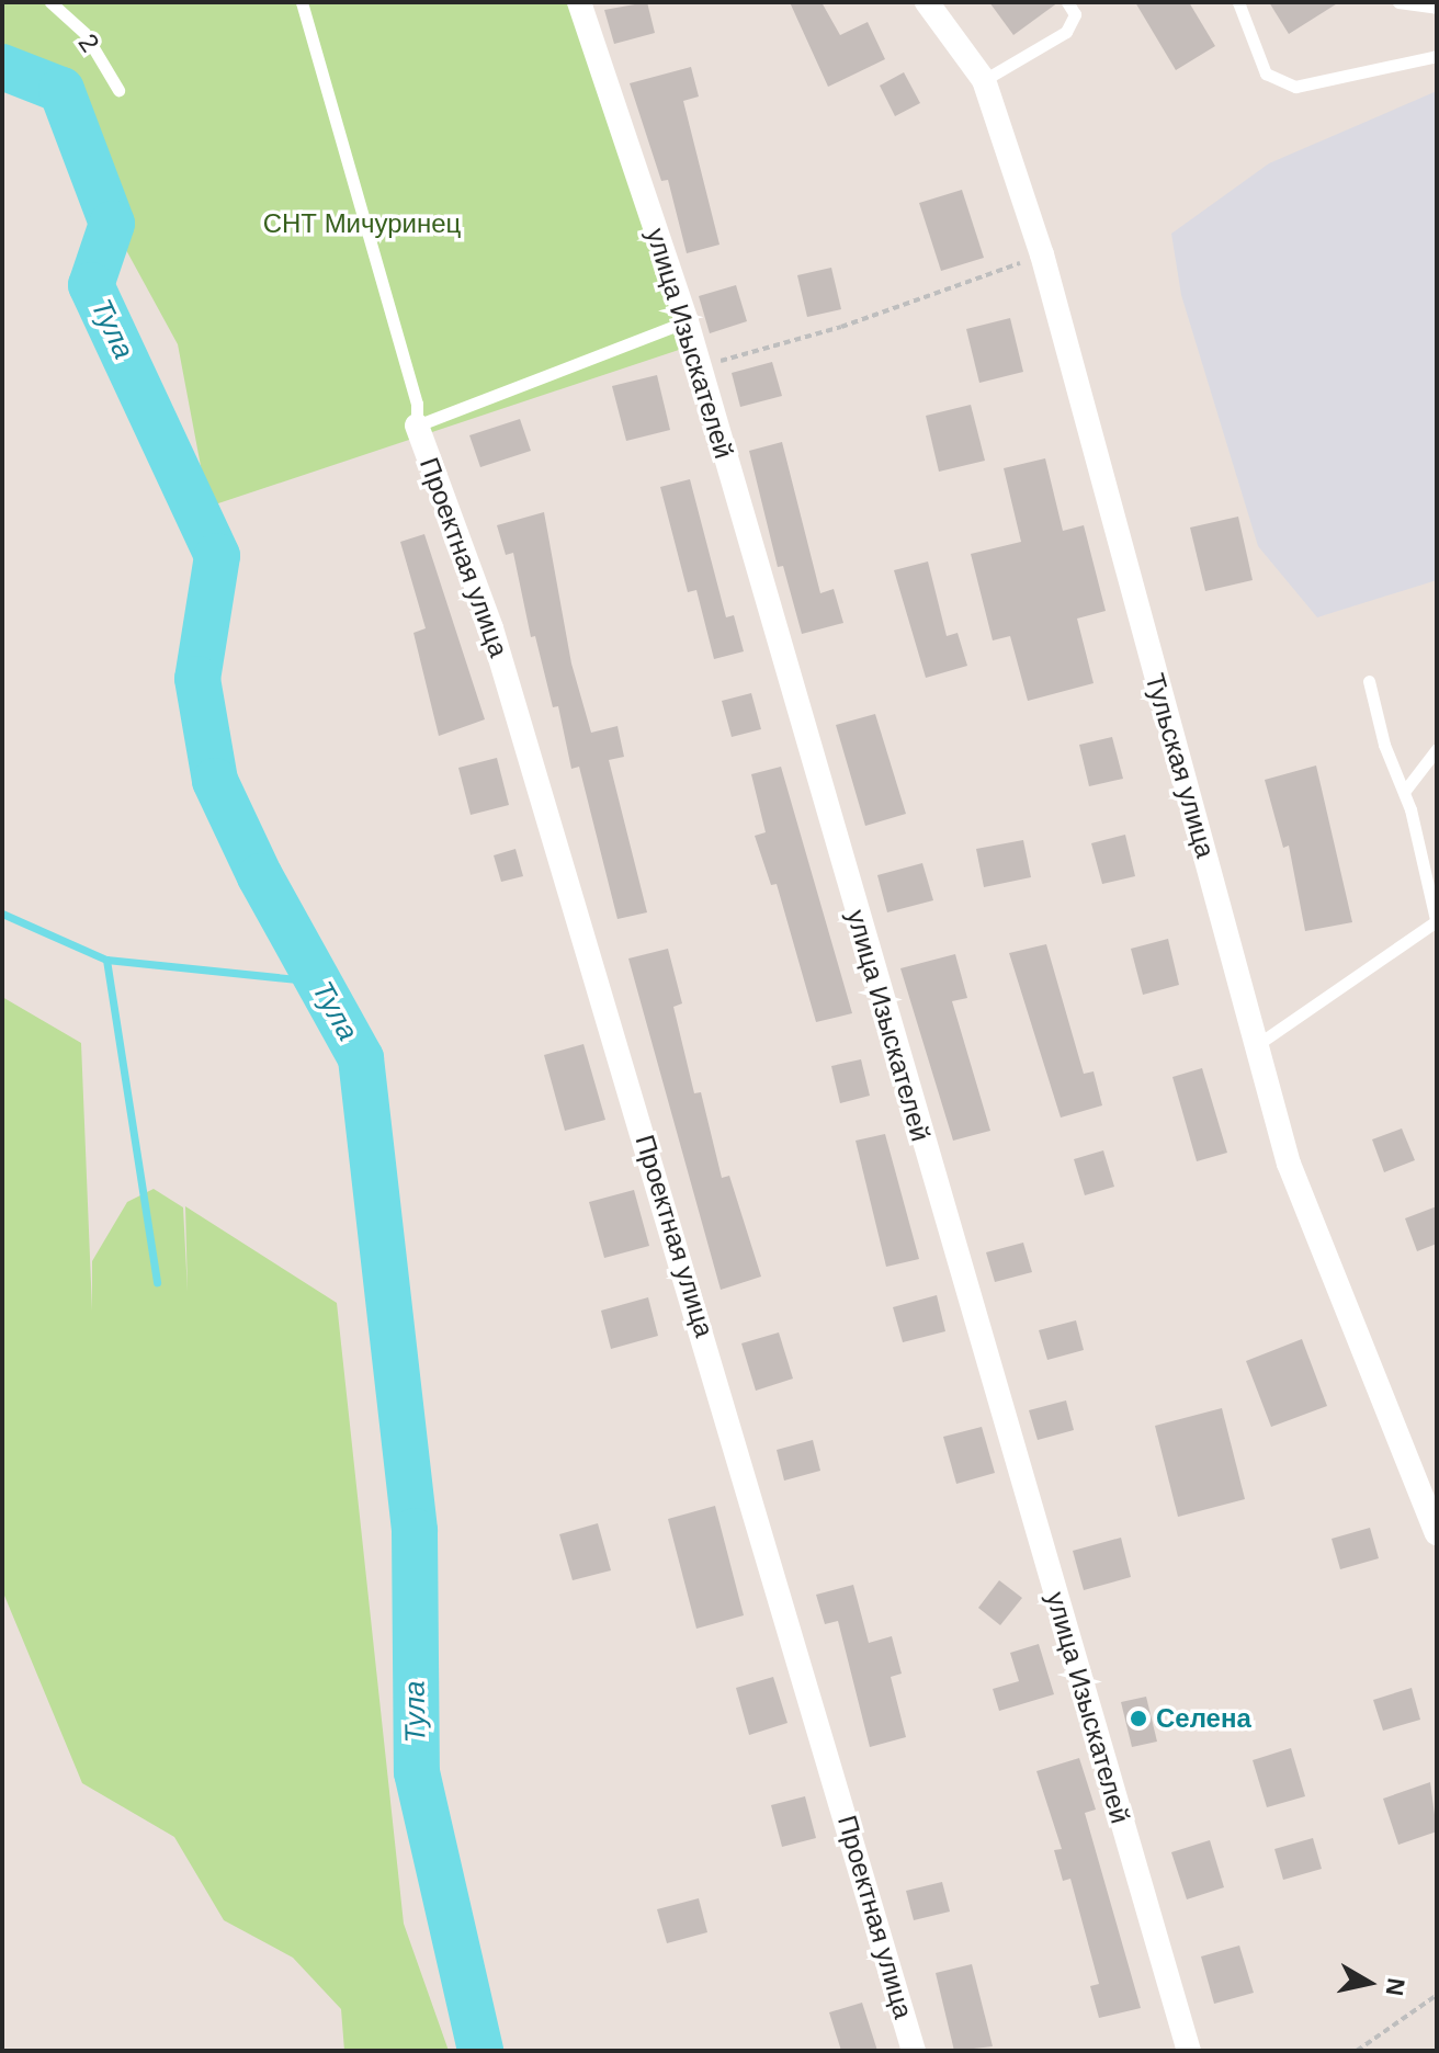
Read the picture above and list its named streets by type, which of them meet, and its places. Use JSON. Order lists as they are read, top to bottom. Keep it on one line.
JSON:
{"streets":{"street":["улица Изыскателей","Проектная улица","Тульская улица"],"lane":["2"]},"water":["Тула"],"parks":["СНТ Мичуринец"],"places":["Селена"],"north":"right"}
